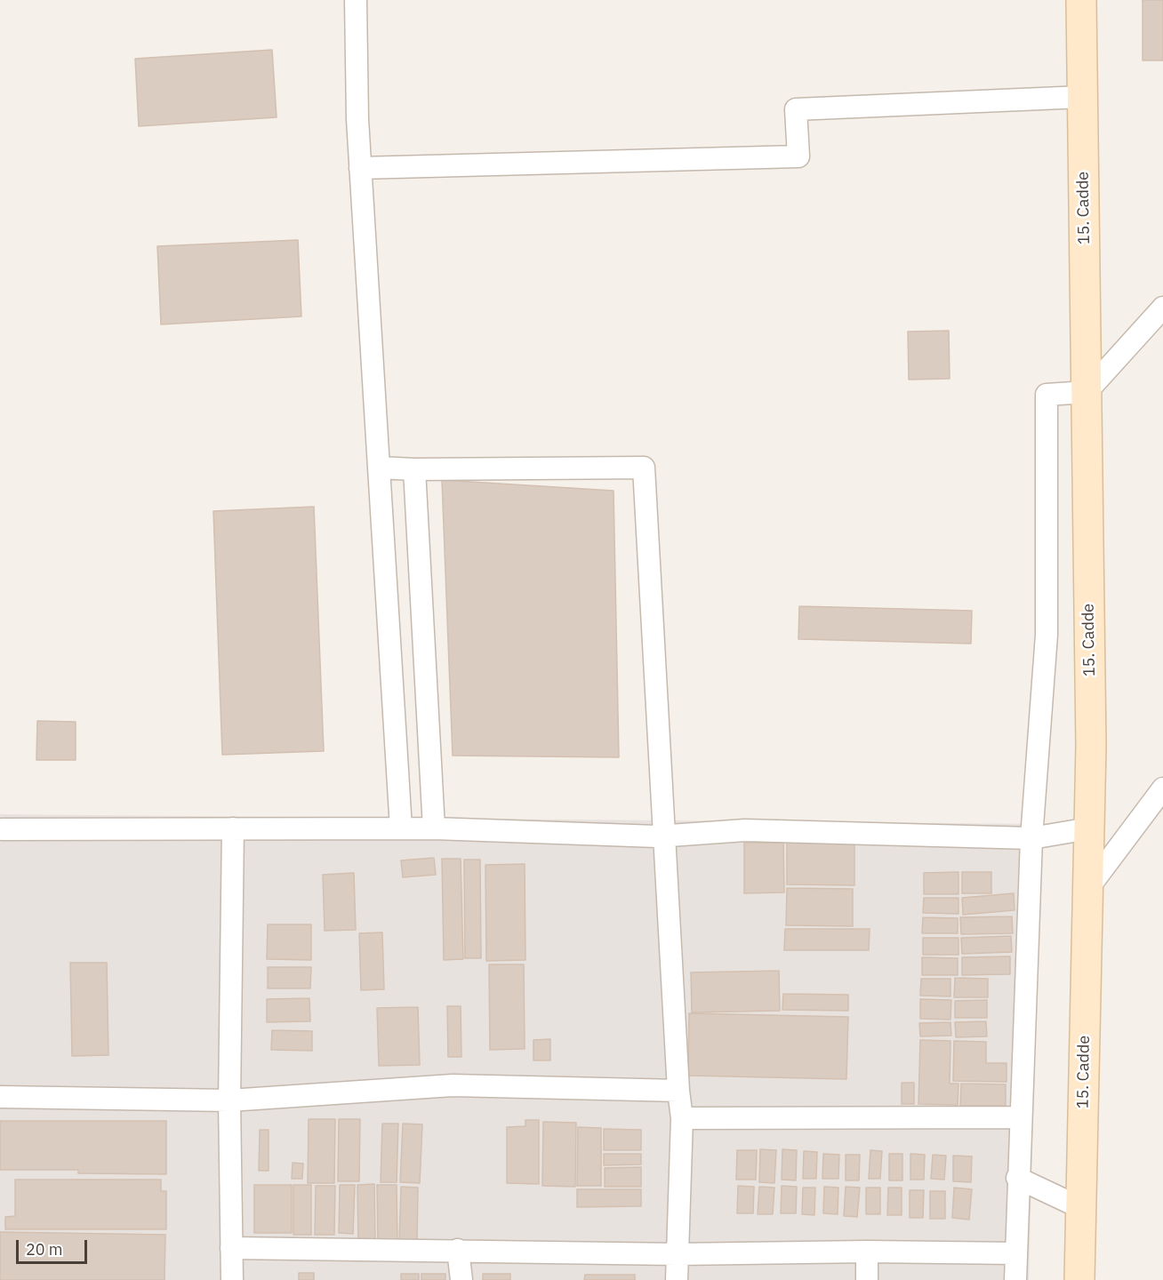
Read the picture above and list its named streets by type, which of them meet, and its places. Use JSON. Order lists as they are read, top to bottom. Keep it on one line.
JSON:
{"streets":{"main road":["15. Cadde"]},"scale_bar":"20 m"}
